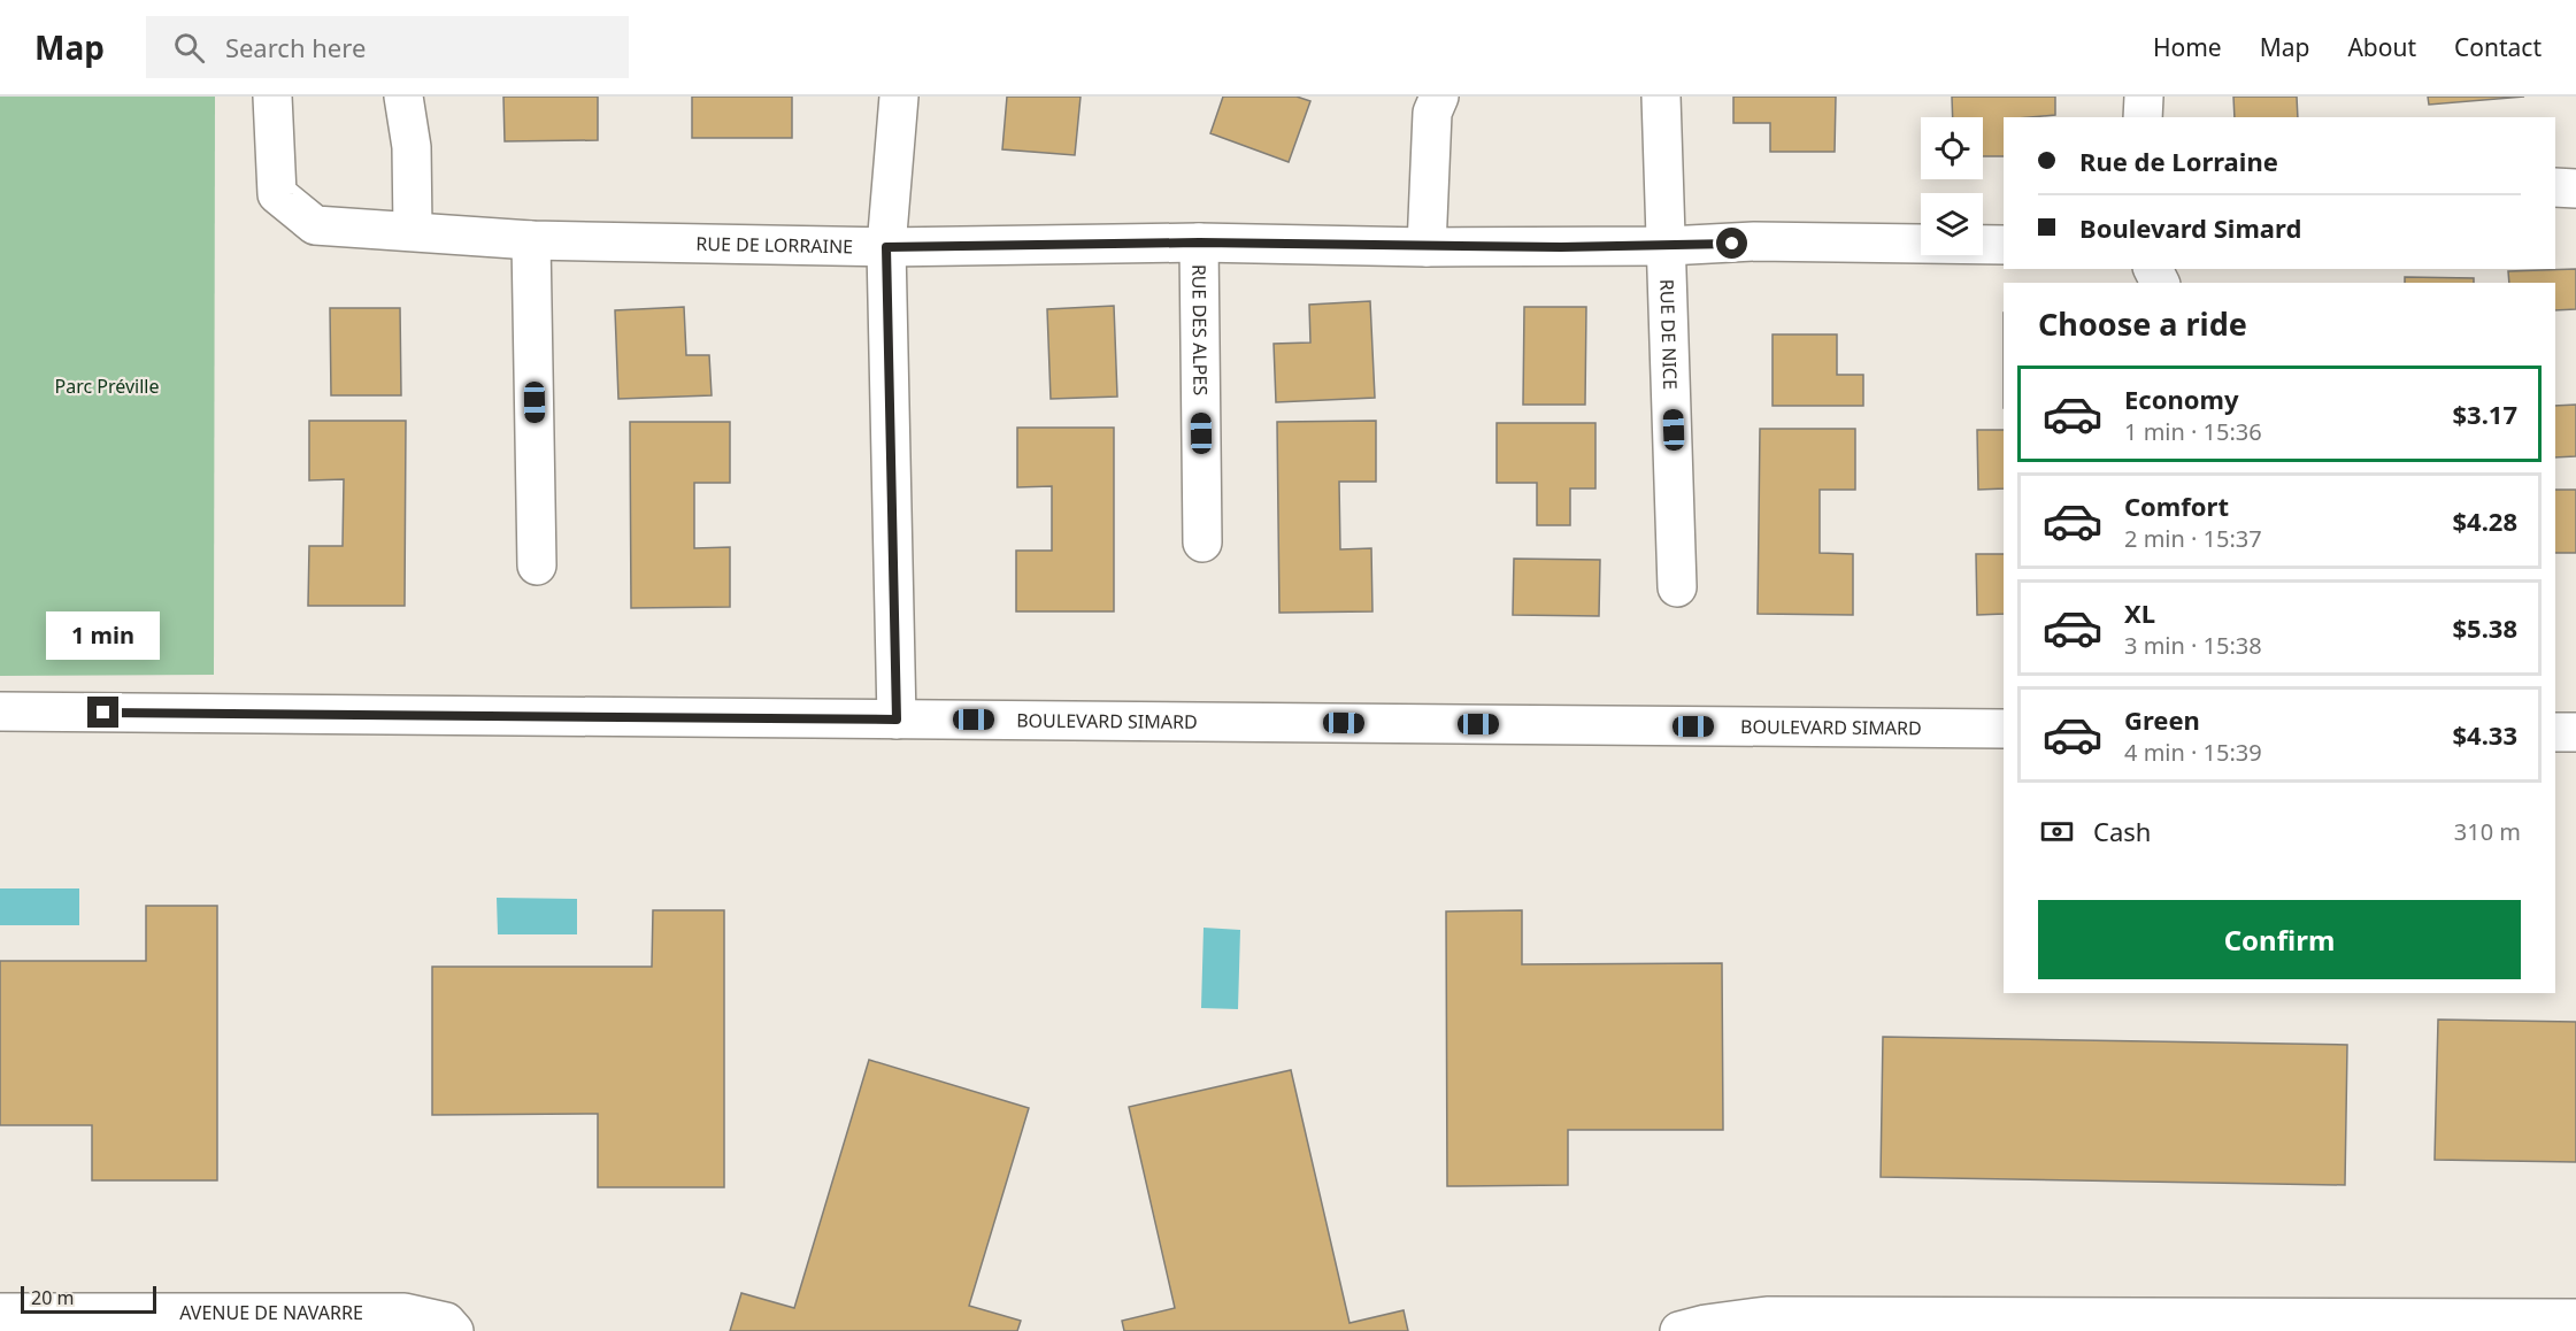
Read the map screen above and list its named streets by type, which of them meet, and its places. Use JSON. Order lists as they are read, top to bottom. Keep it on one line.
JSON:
{"streets":{"street":["RUE DE LORRAINE","RUE DES ALPES","RUE DE NICE","BOULEVARD SIMARD","AVENUE DE NAVARRE"]},"crossings":[["RUE DE LORRAINE","RUE DES ALPES"],["RUE DE LORRAINE","RUE DE NICE"]],"parks":["Parc Préville"],"scale_bar":"20 m","page":{"header":"Map","search":"Search here","nav":["Home","Map","About","Contact"],"banner":["Rue de Lorraine","Boulevard Simard"],"heading":"Choose a ride","list":[{"name":"Economy","note":"1 min · 15:36","value":"$3.17"},{"name":"Comfort","note":"2 min · 15:37","value":"$4.28"},{"name":"XL","note":"3 min · 15:38","value":"$5.38"},{"name":"Green","note":"4 min · 15:39","value":"$4.33"}],"bubble":"1 min","pay":["Cash","310 m"],"buttons":"Confirm","scale":"20 m"}}
